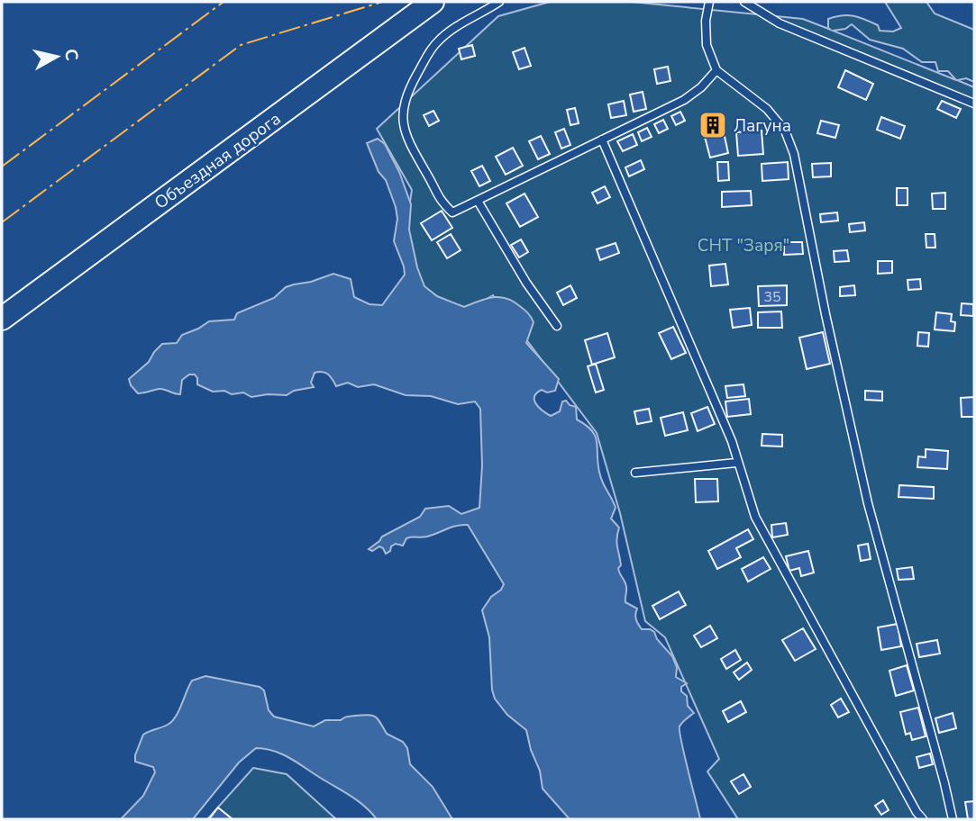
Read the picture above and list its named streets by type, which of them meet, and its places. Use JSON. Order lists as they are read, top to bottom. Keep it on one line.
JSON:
{"streets":{"main road":["Объездная дорога"]},"parks":["СНТ \"Заря\""],"places":{"building":["Лагуна"]},"house_numbers":["35"],"north":"right"}
